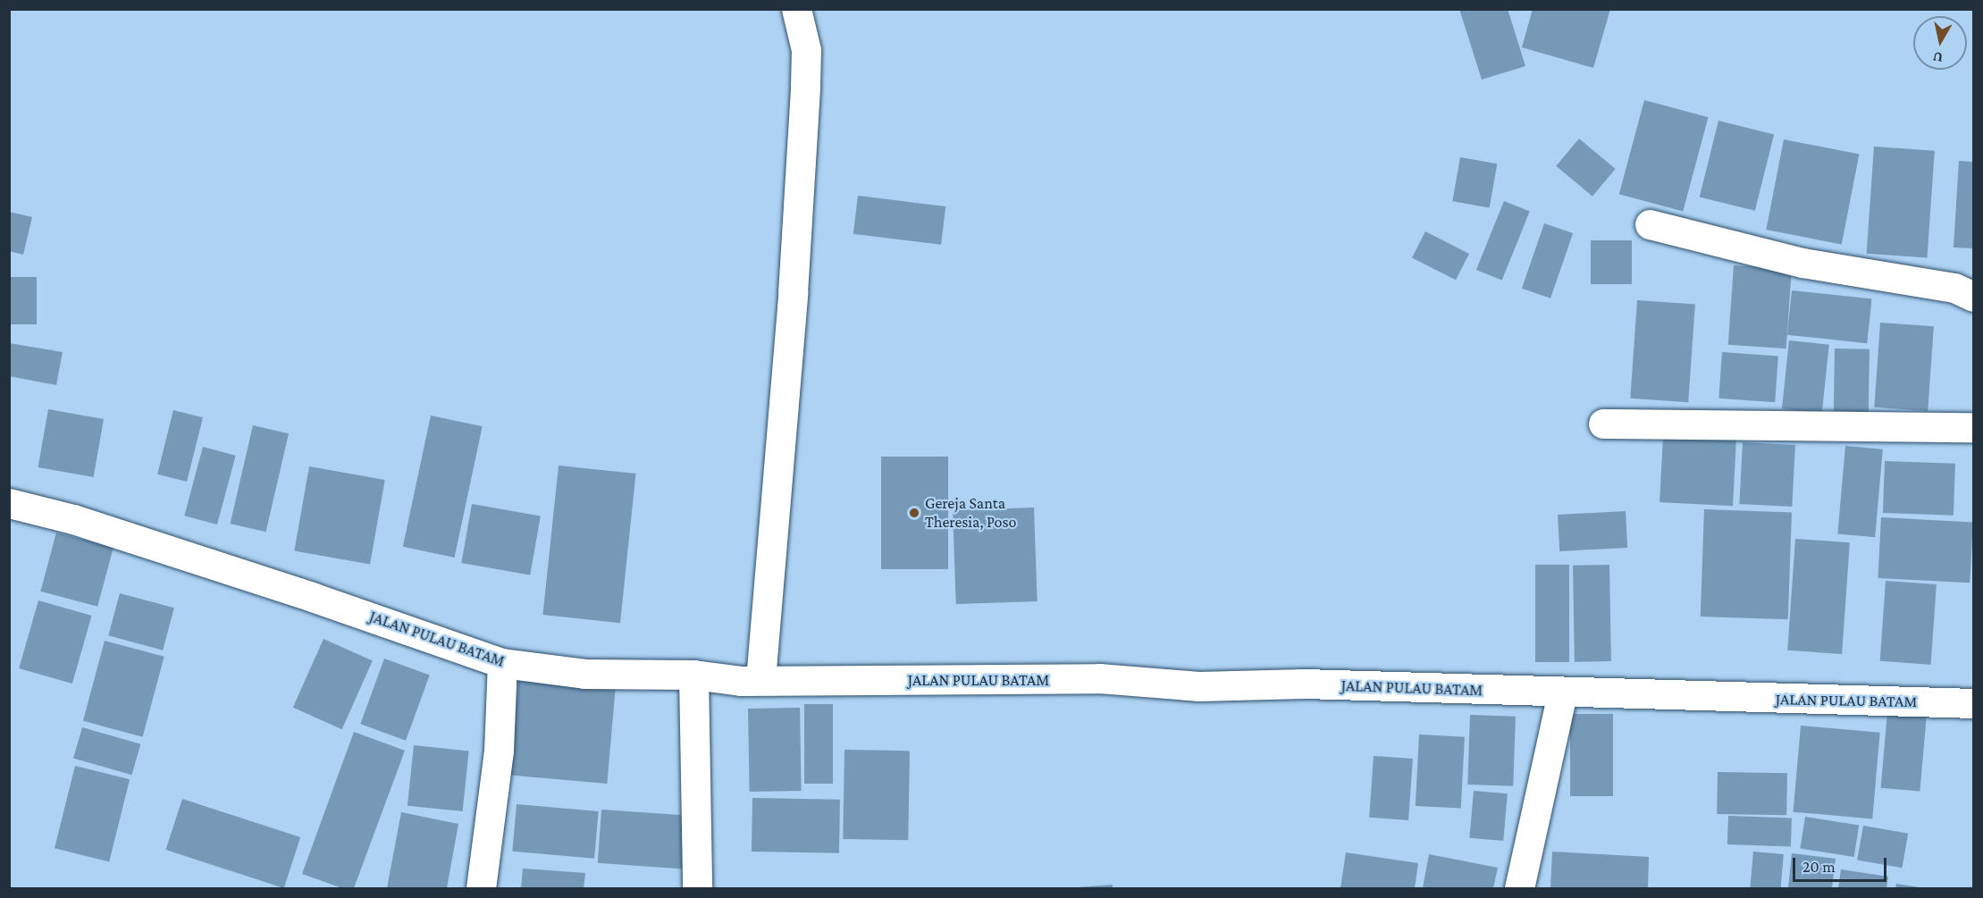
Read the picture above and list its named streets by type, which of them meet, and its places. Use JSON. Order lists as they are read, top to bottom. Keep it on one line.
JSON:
{"streets":{"main road":["JALAN PULAU BATAM"]},"places":["Gereja Santa Theresia, Poso"],"scale_bar":"20 m","north":"bottom"}
